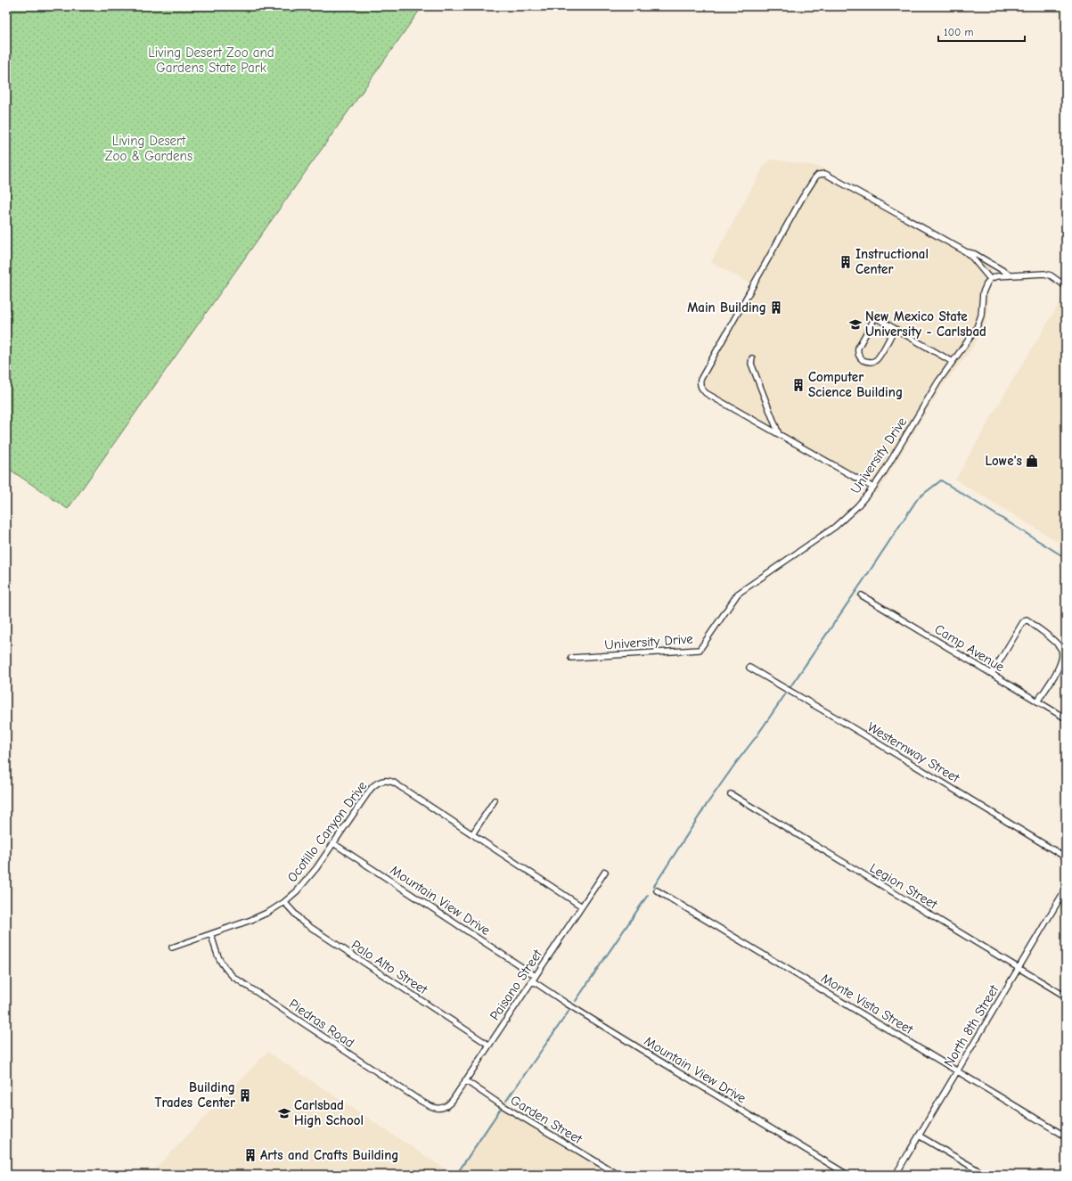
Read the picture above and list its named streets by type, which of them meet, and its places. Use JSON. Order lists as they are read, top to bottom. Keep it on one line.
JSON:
{"streets":{"street":["University Drive","Camp Avenue","Westernway Street","Ocotillo Canyon Drive","Legion Street","Mountain View Drive","Palo Alto Street","Paisano Street","Monte Vista Street","Piedras Road","North 8th Street","Garden Street"]},"crossings":[["Ocotillo Canyon Drive","Mountain View Drive"],["Ocotillo Canyon Drive","Palo Alto Street"],["Ocotillo Canyon Drive","Paisano Street"],["Ocotillo Canyon Drive","Piedras Road"],["Legion Street","North 8th Street"],["Mountain View Drive","Paisano Street"],["Palo Alto Street","Paisano Street"],["Paisano Street","Piedras Road"],["Paisano Street","Garden Street"],["Monte Vista Street","North 8th Street"]],"parks":["Living Desert Zoo and Gardens State Park","Living Desert Zoo & Gardens"],"places":{"building":["Instructional Center","Main Building","Computer Science Building","Building Trades Center","Arts and Crafts Building"],"school or university":["New Mexico State University - Carlsbad","Carlsbad High School"],"shop":["Lowe's"]},"scale_bar":"100 m"}
